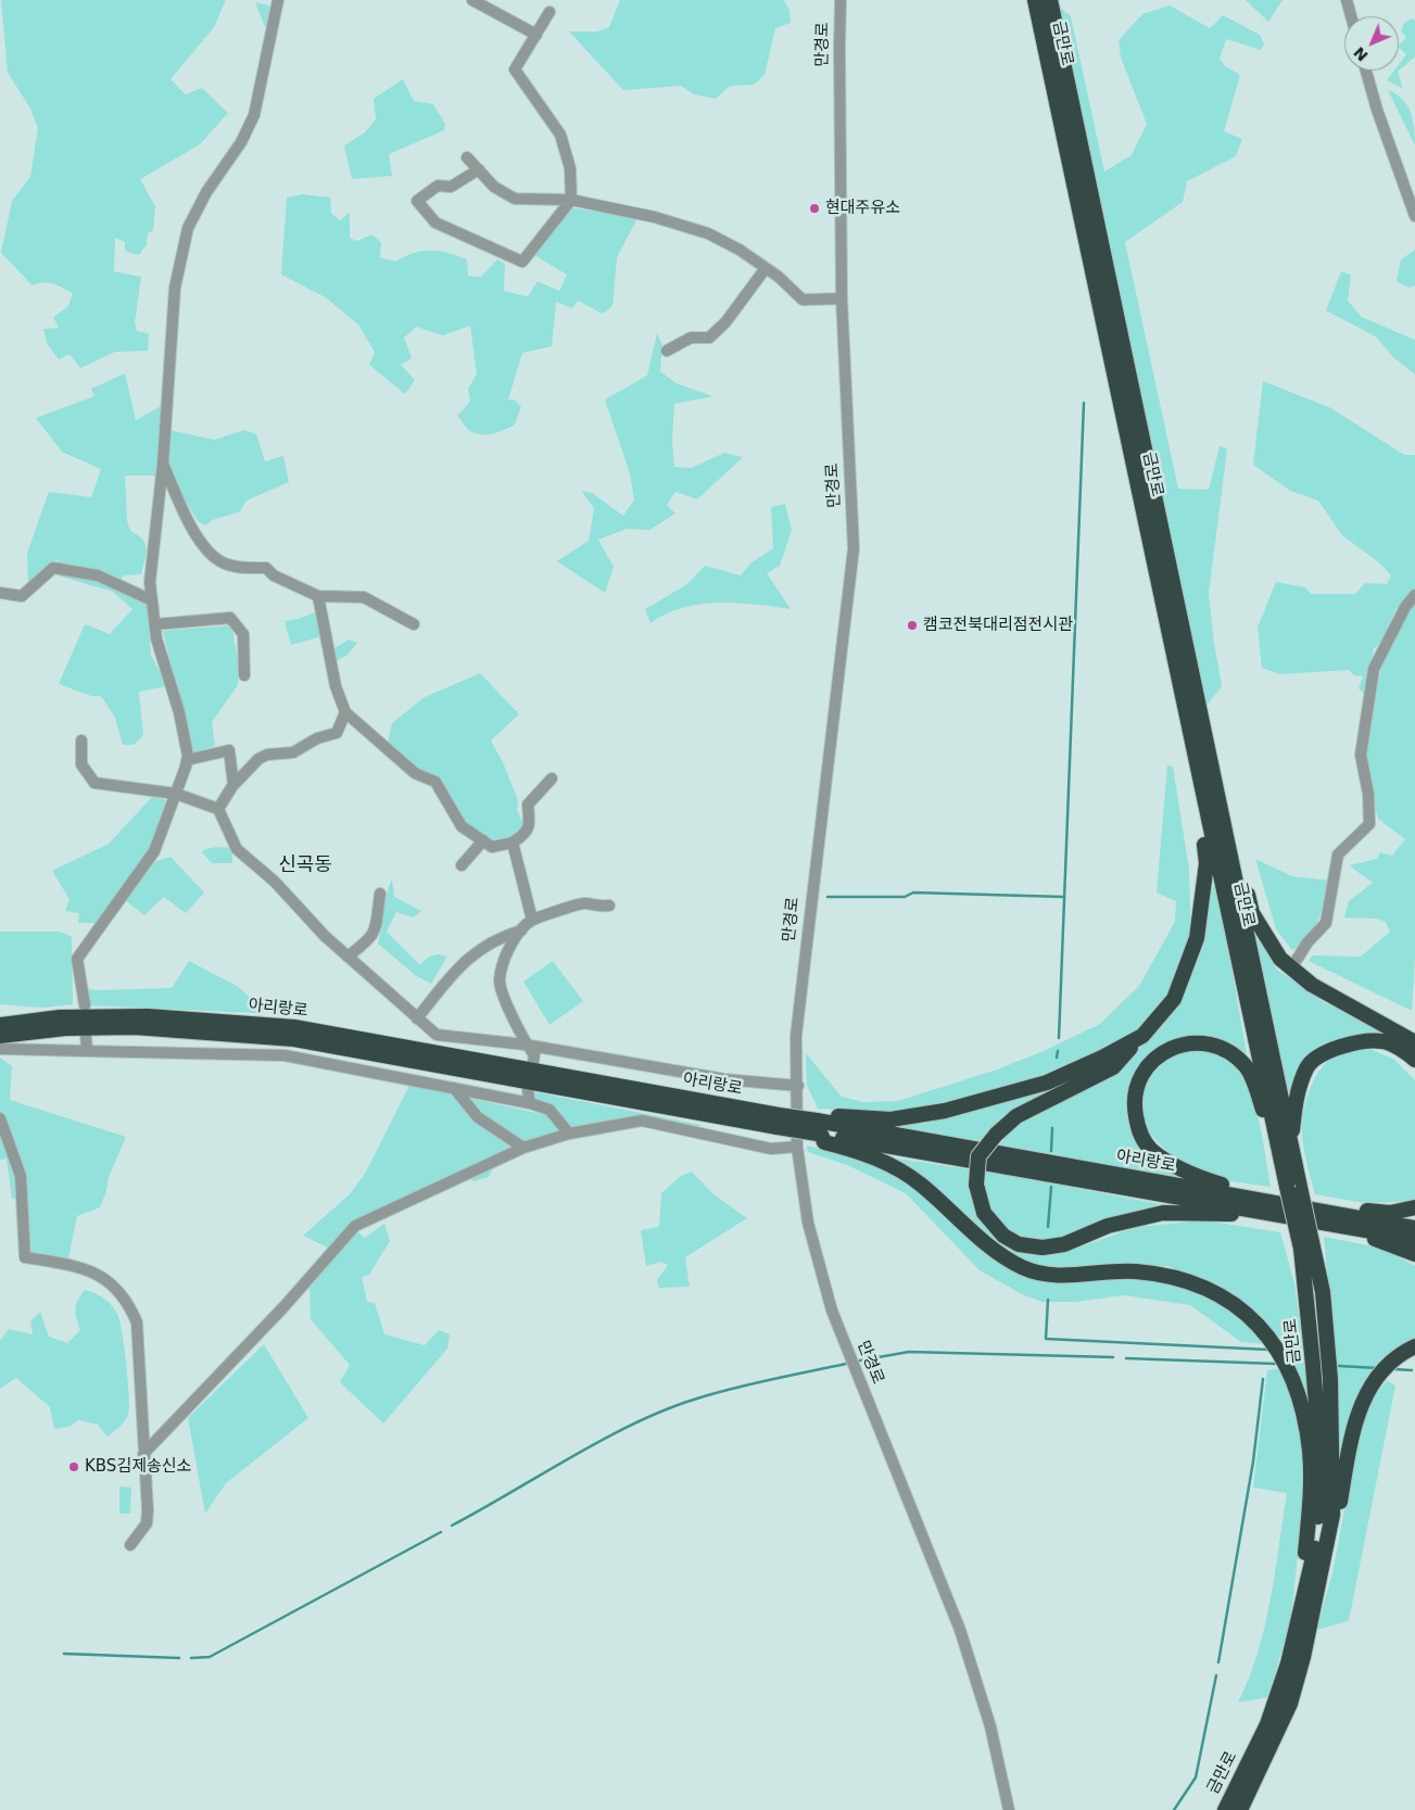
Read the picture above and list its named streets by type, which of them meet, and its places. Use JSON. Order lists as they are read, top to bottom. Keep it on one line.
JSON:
{"streets":{"highway":["금만로","아리랑로"],"street":["만경로"]},"districts":["신곡동"],"places":["현대주유소","캠코전북대리점전시관","KBS김제송신소"],"north":"bottom left"}
